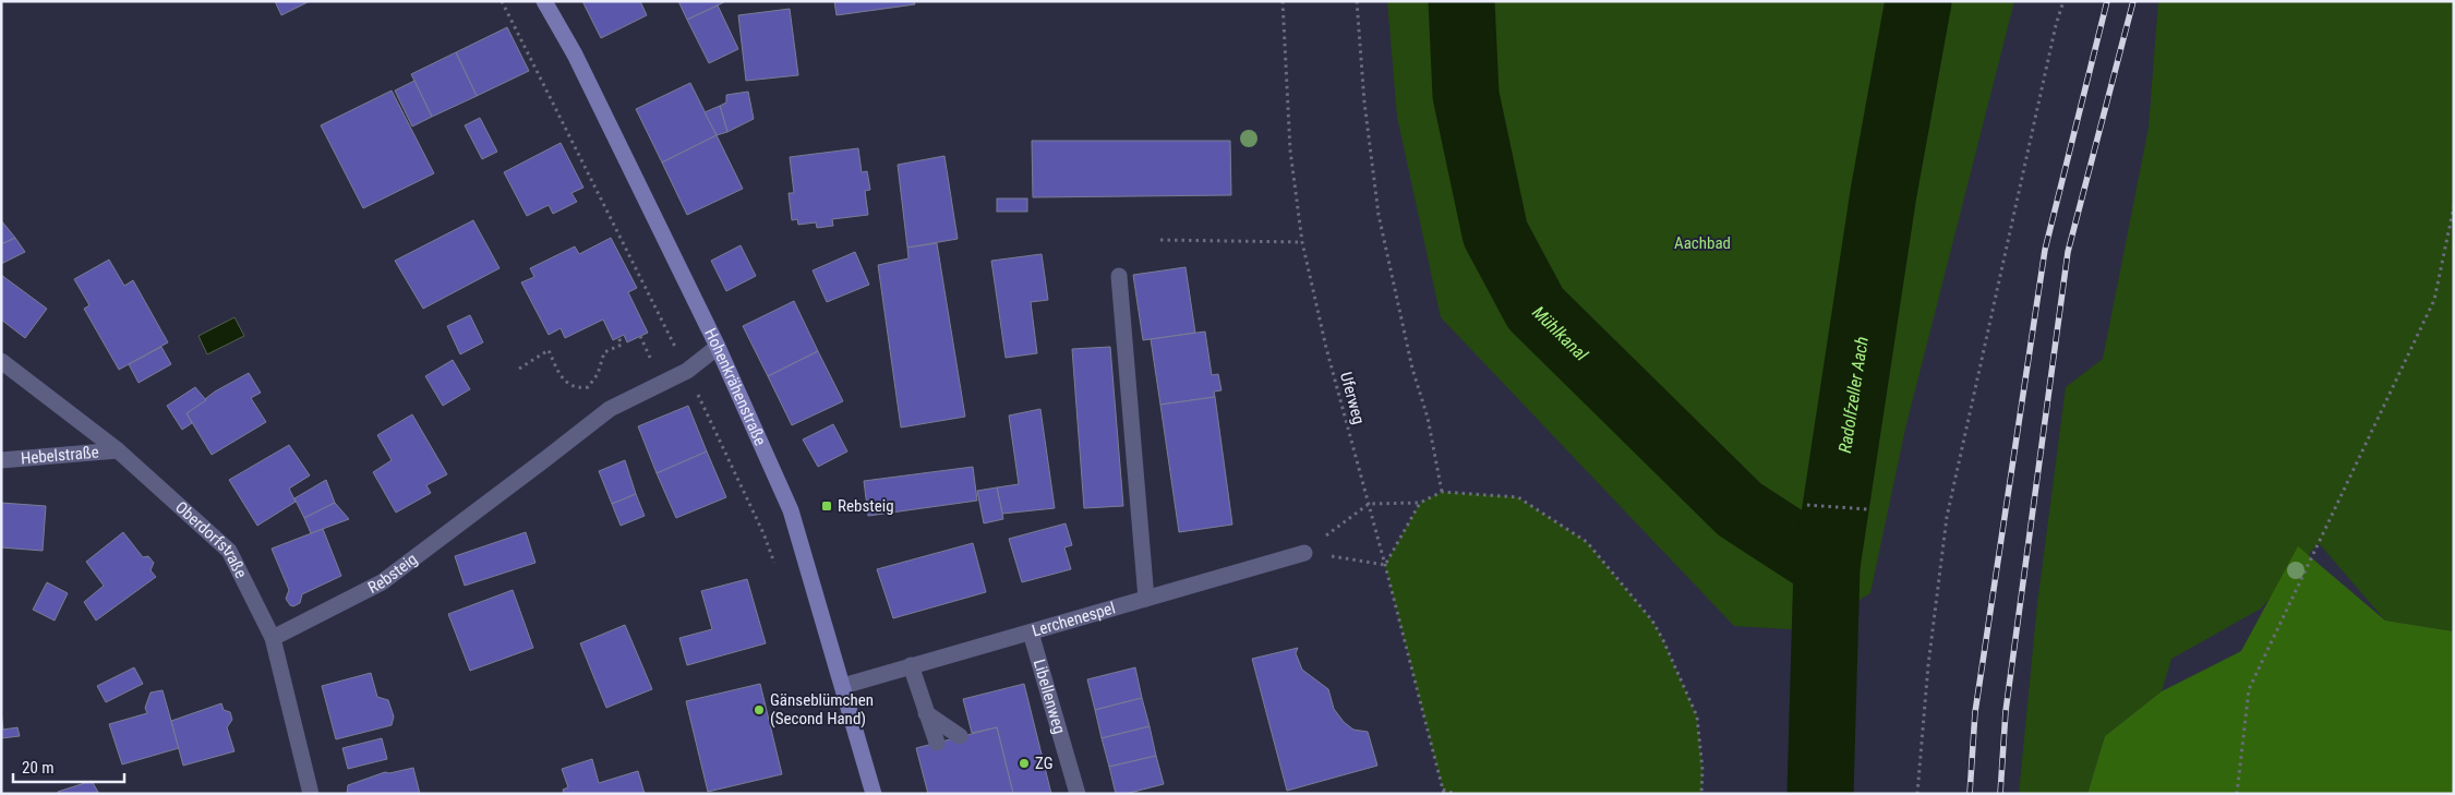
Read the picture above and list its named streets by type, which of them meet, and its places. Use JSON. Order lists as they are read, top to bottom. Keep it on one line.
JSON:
{"streets":{"main road":["Hohenkrähenstraße"],"street":["Hebelstraße","Oberdorfstraße","Rebsteig","Lerchenespel","Libellenweg"],"path":["Uferweg"]},"crossings":[["Hohenkrähenstraße","Rebsteig"],["Hohenkrähenstraße","Lerchenespel"],["Hebelstraße","Oberdorfstraße"],["Oberdorfstraße","Rebsteig"],["Lerchenespel","Libellenweg"]],"water":["Mühlkanal","Radolfzeller Aach"],"parks":["Aachbad"],"places":{"transit":["Rebsteig"],"other":["Gänseblümchen (Second Hand)","ZG"]},"scale_bar":"20 m"}
